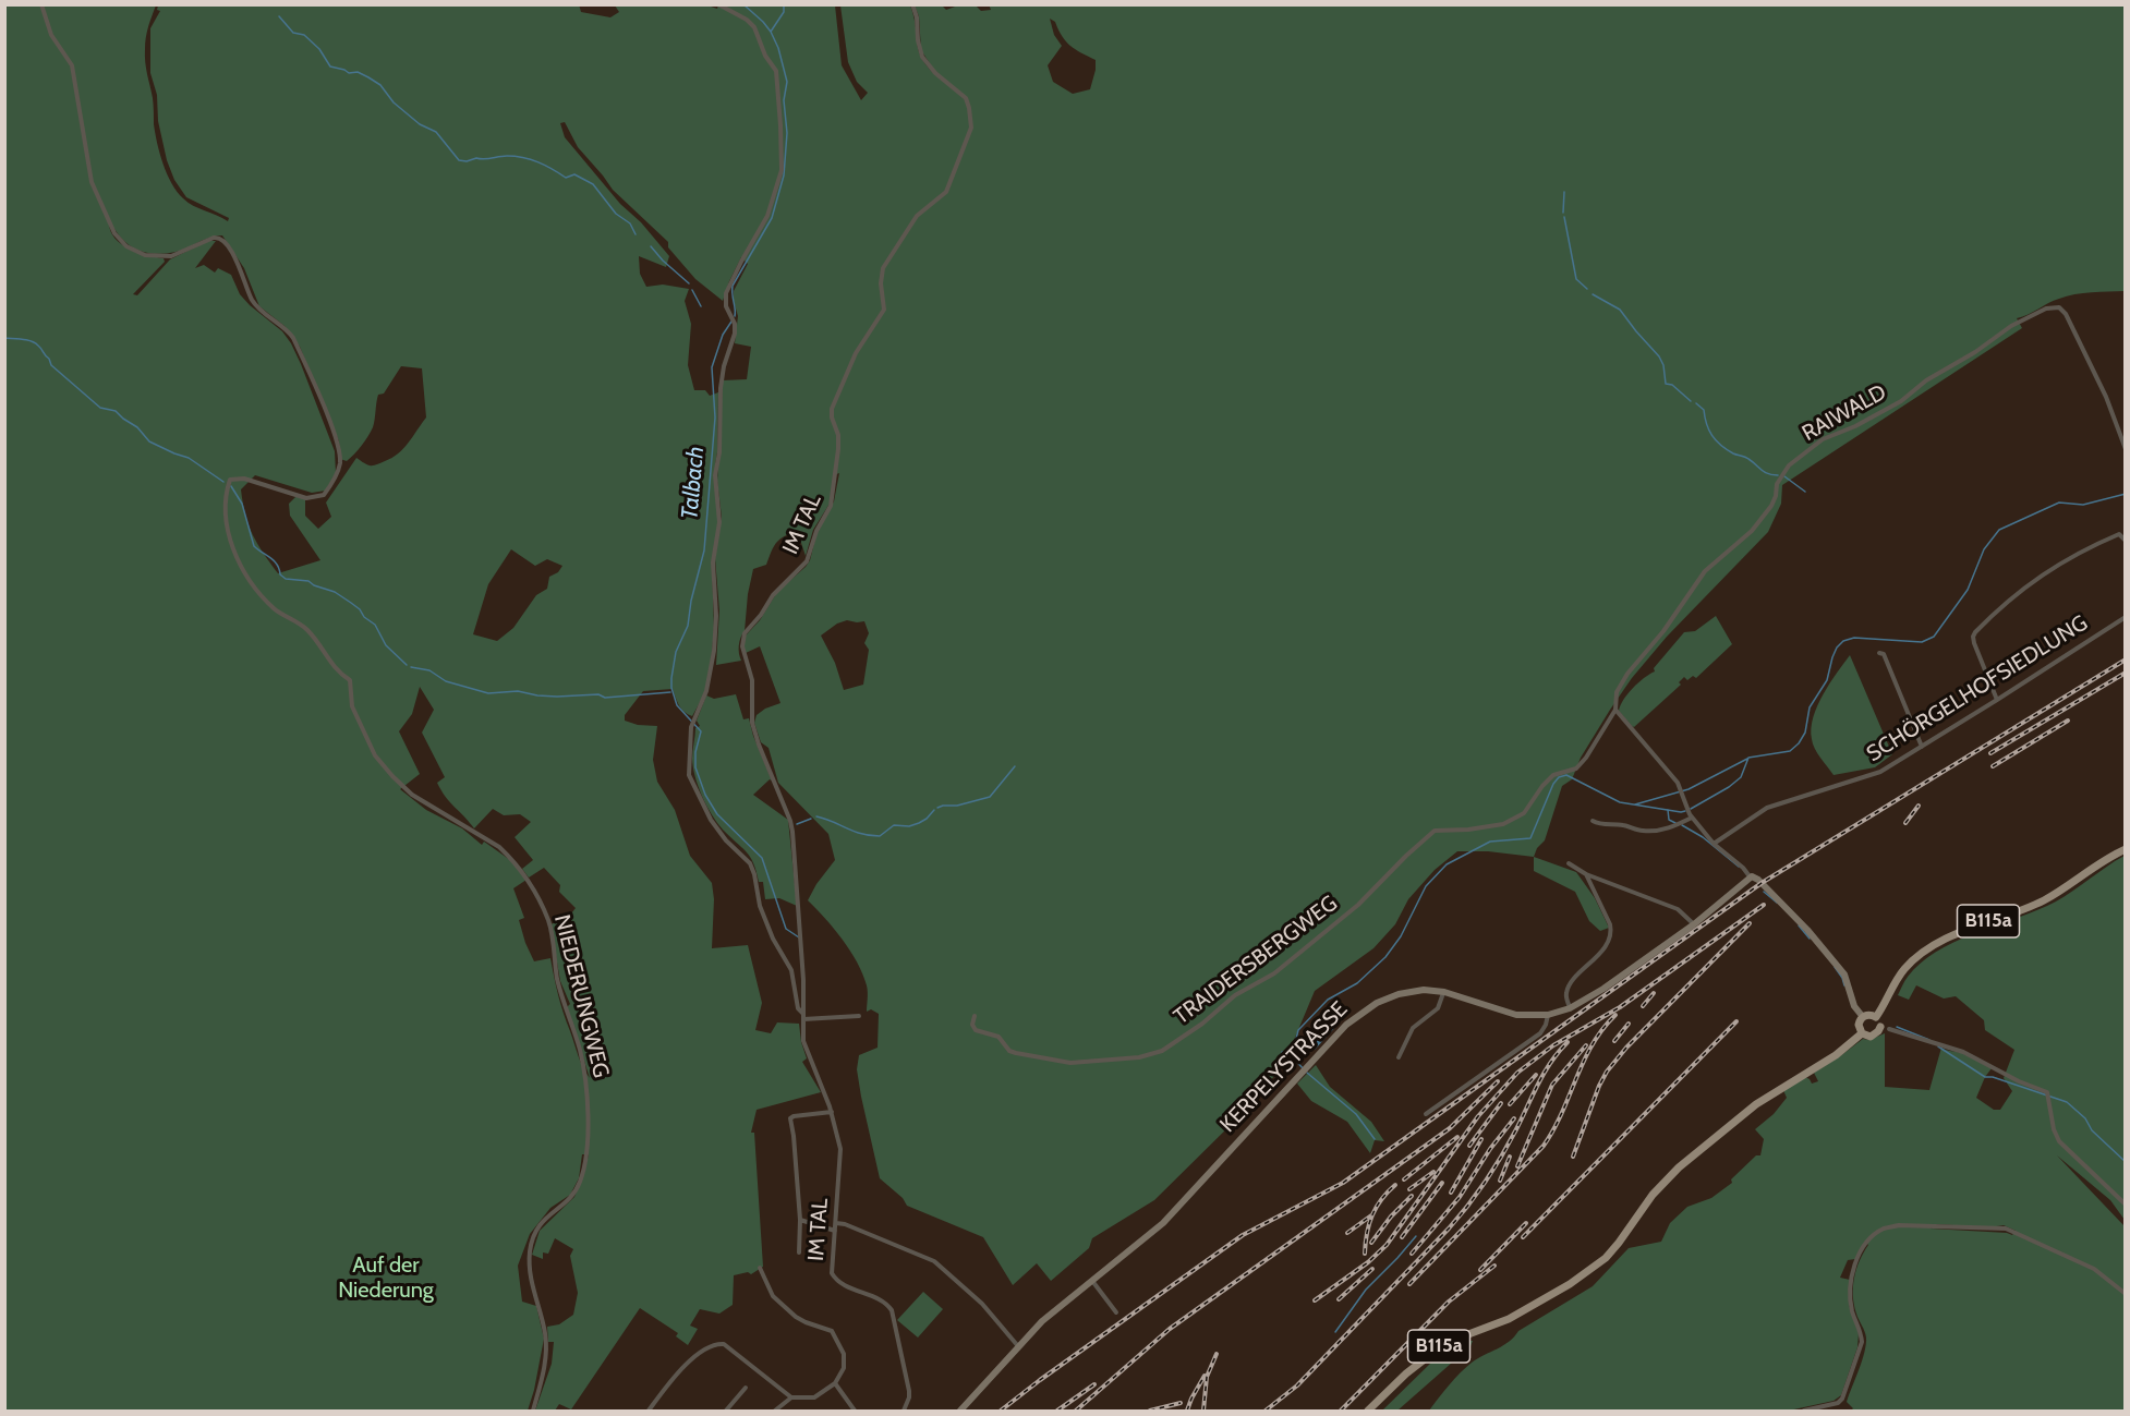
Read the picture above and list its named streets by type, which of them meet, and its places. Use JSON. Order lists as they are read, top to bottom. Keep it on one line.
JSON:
{"streets":{"main road":["B115a","KERPELYSTRASSE"],"street":["RAIWALD","IM TAL","SCHÖRGELHOFSIEDLUNG","TRAIDERSBERGWEG","NIEDERUNGWEG"]},"crossings":[["RAIWALD","TRAIDERSBERGWEG"]],"water":["Talbach"],"parks":["Auf der Niederung"]}
